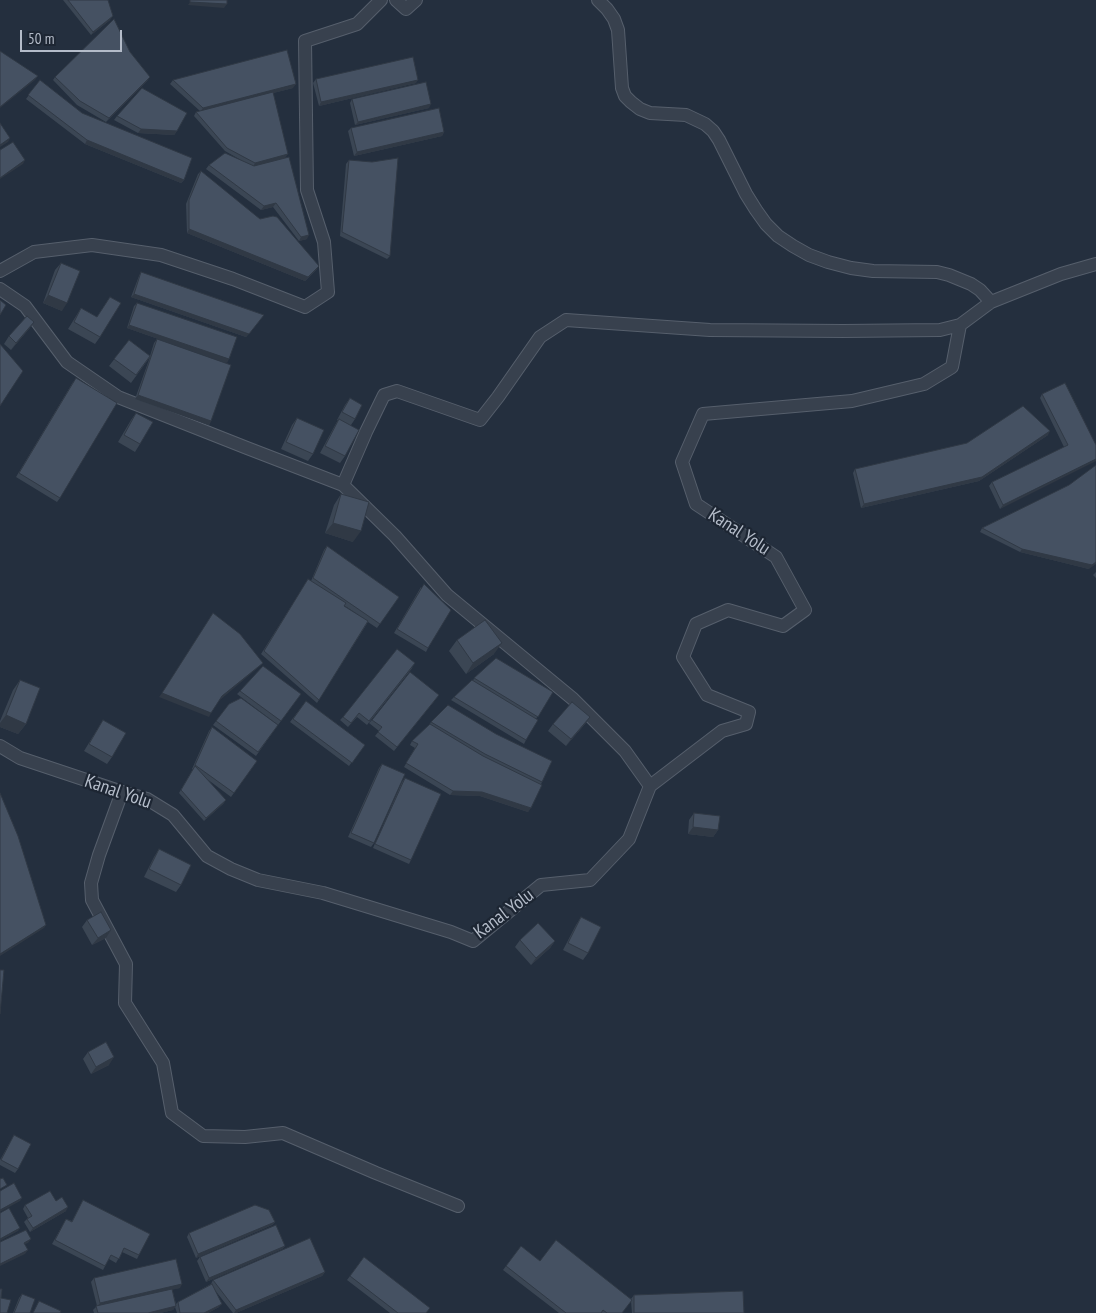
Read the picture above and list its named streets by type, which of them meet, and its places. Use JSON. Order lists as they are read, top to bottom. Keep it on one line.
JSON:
{"streets":{"street":["Kanal Yolu"]},"scale_bar":"50 m"}
